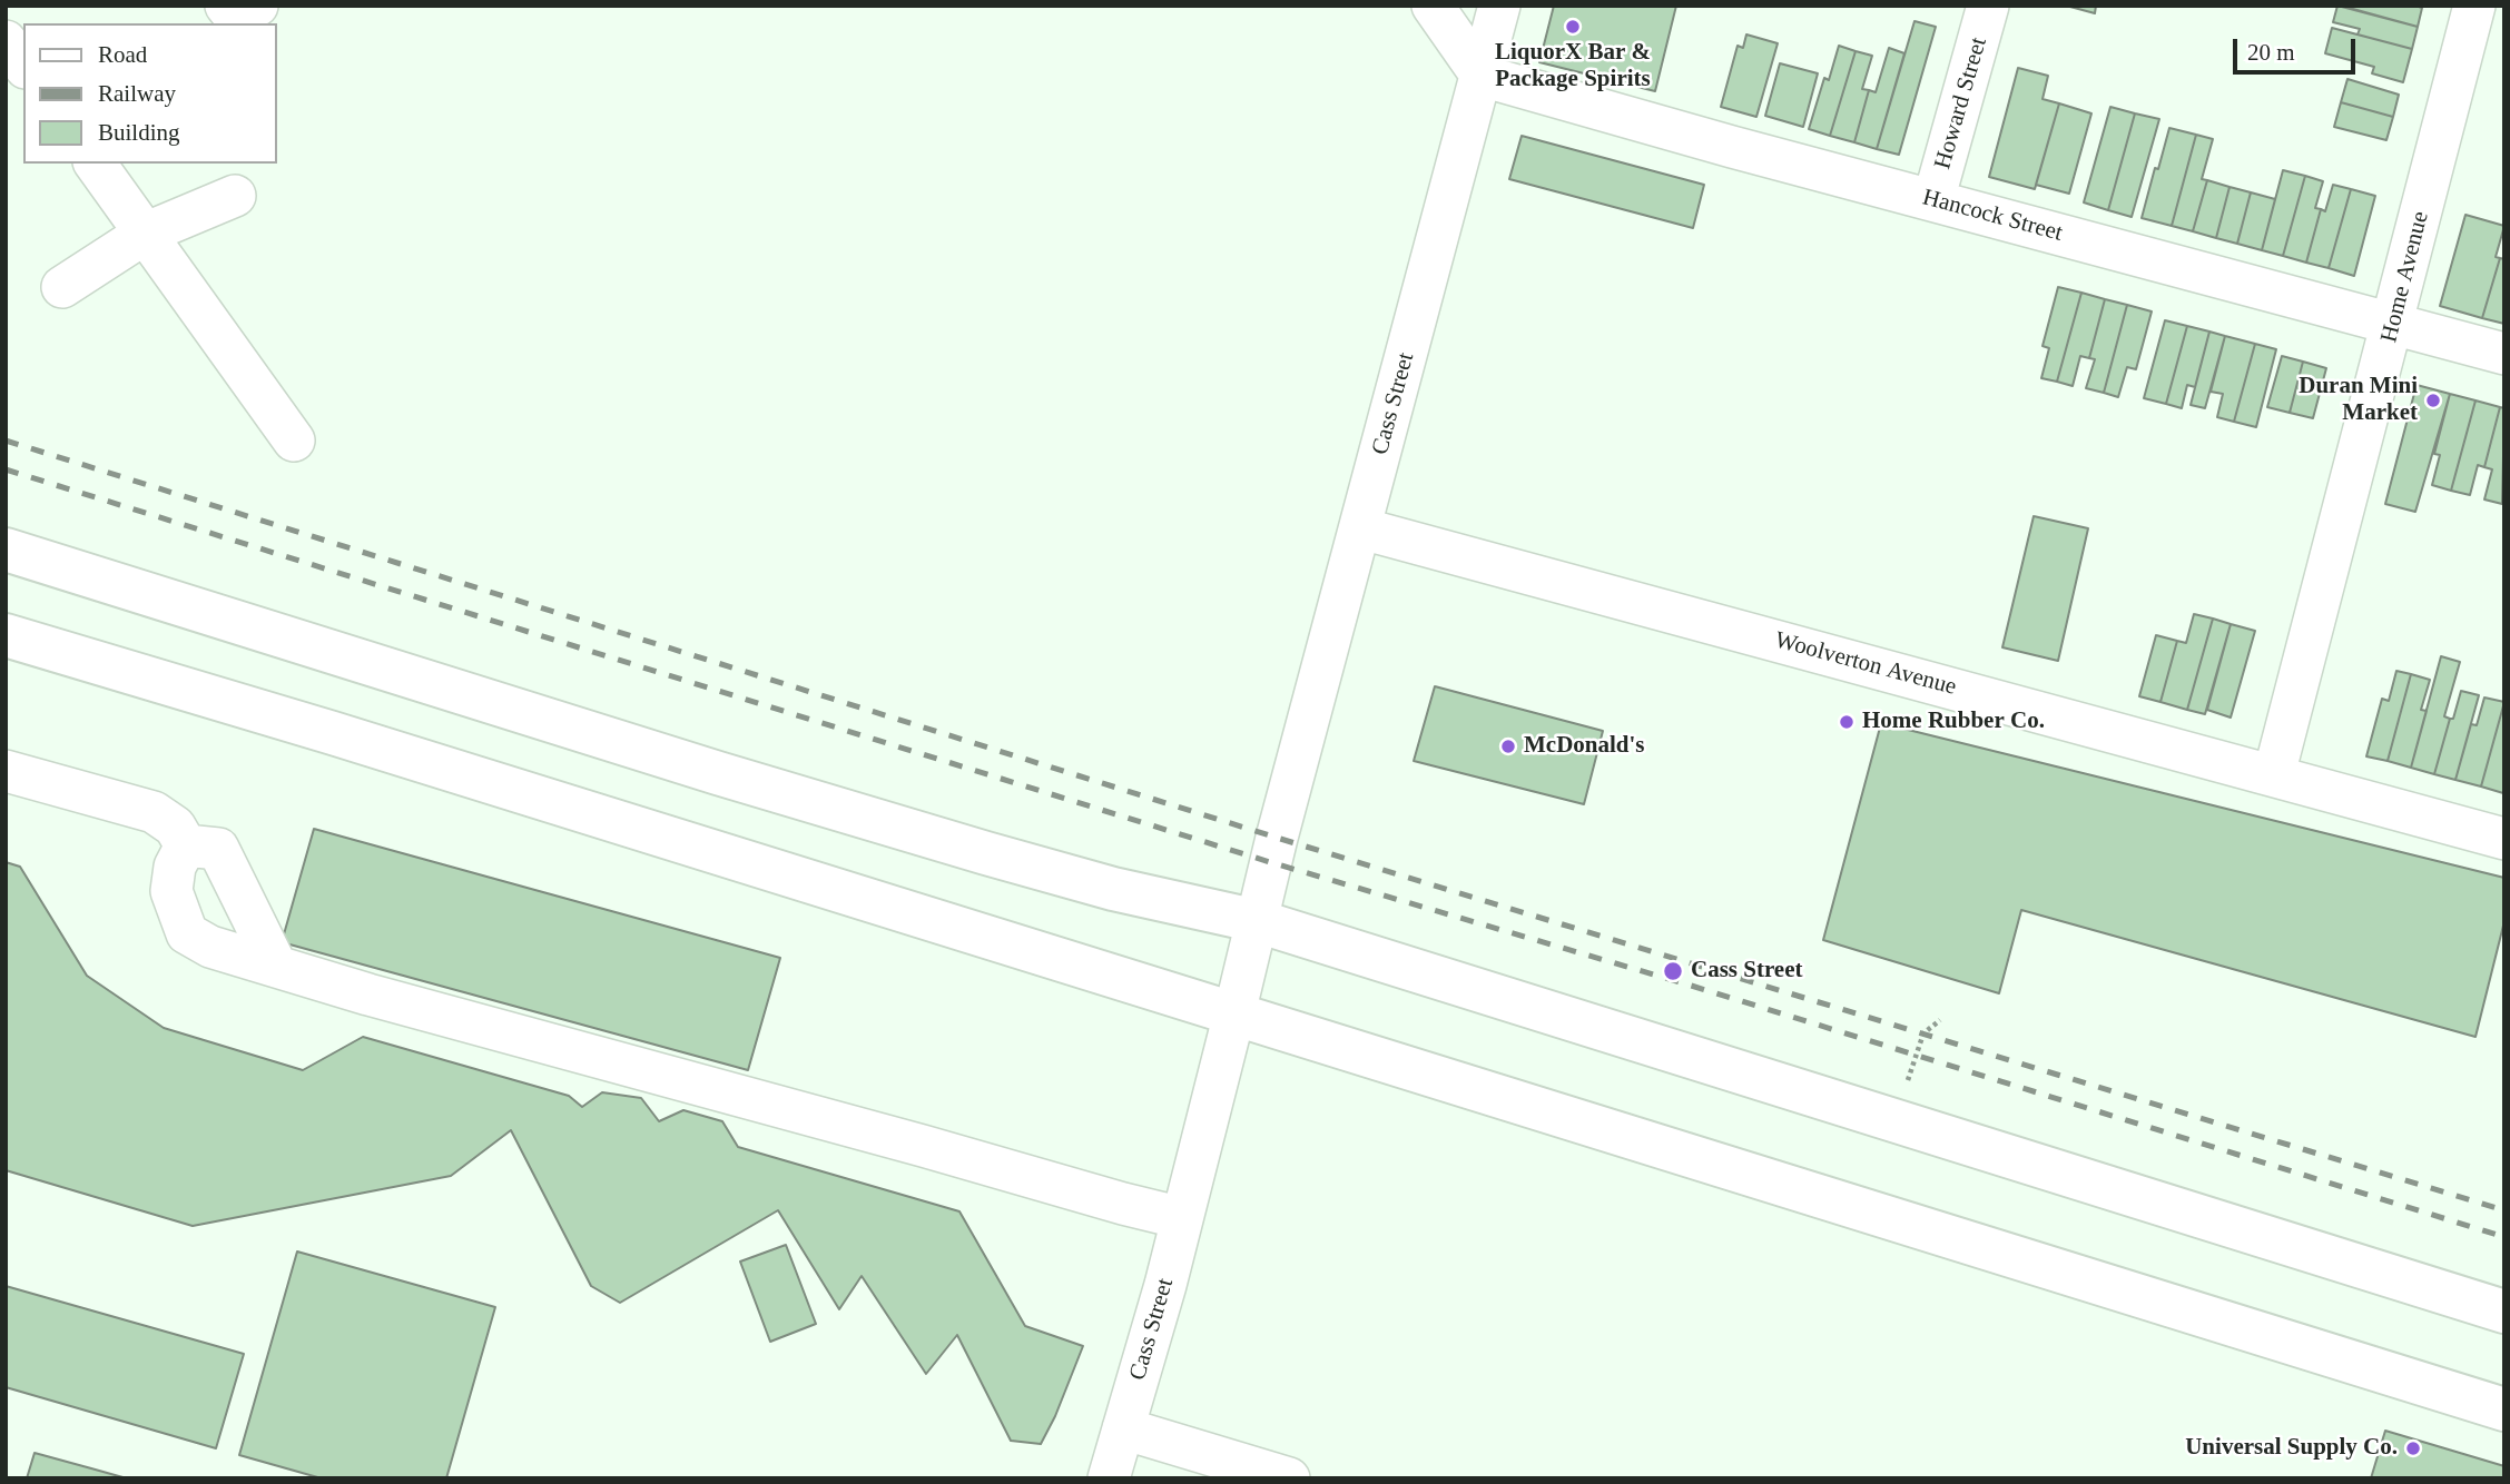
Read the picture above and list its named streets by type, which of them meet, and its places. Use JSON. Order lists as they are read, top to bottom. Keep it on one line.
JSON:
{"streets":{"street":["Howard Street","Hancock Street","Home Avenue","Cass Street","Woolverton Avenue"]},"crossings":[["Howard Street","Hancock Street"],["Hancock Street","Home Avenue"],["Hancock Street","Cass Street"],["Home Avenue","Woolverton Avenue"],["Cass Street","Woolverton Avenue"]],"places":["LiquorX Bar & Package Spirits","Duran Mini Market","Home Rubber Co.","McDonald's","Cass Street","Universal Supply Co."],"legend":["Road","Railway","Building"],"scale_bar":"20 m"}
